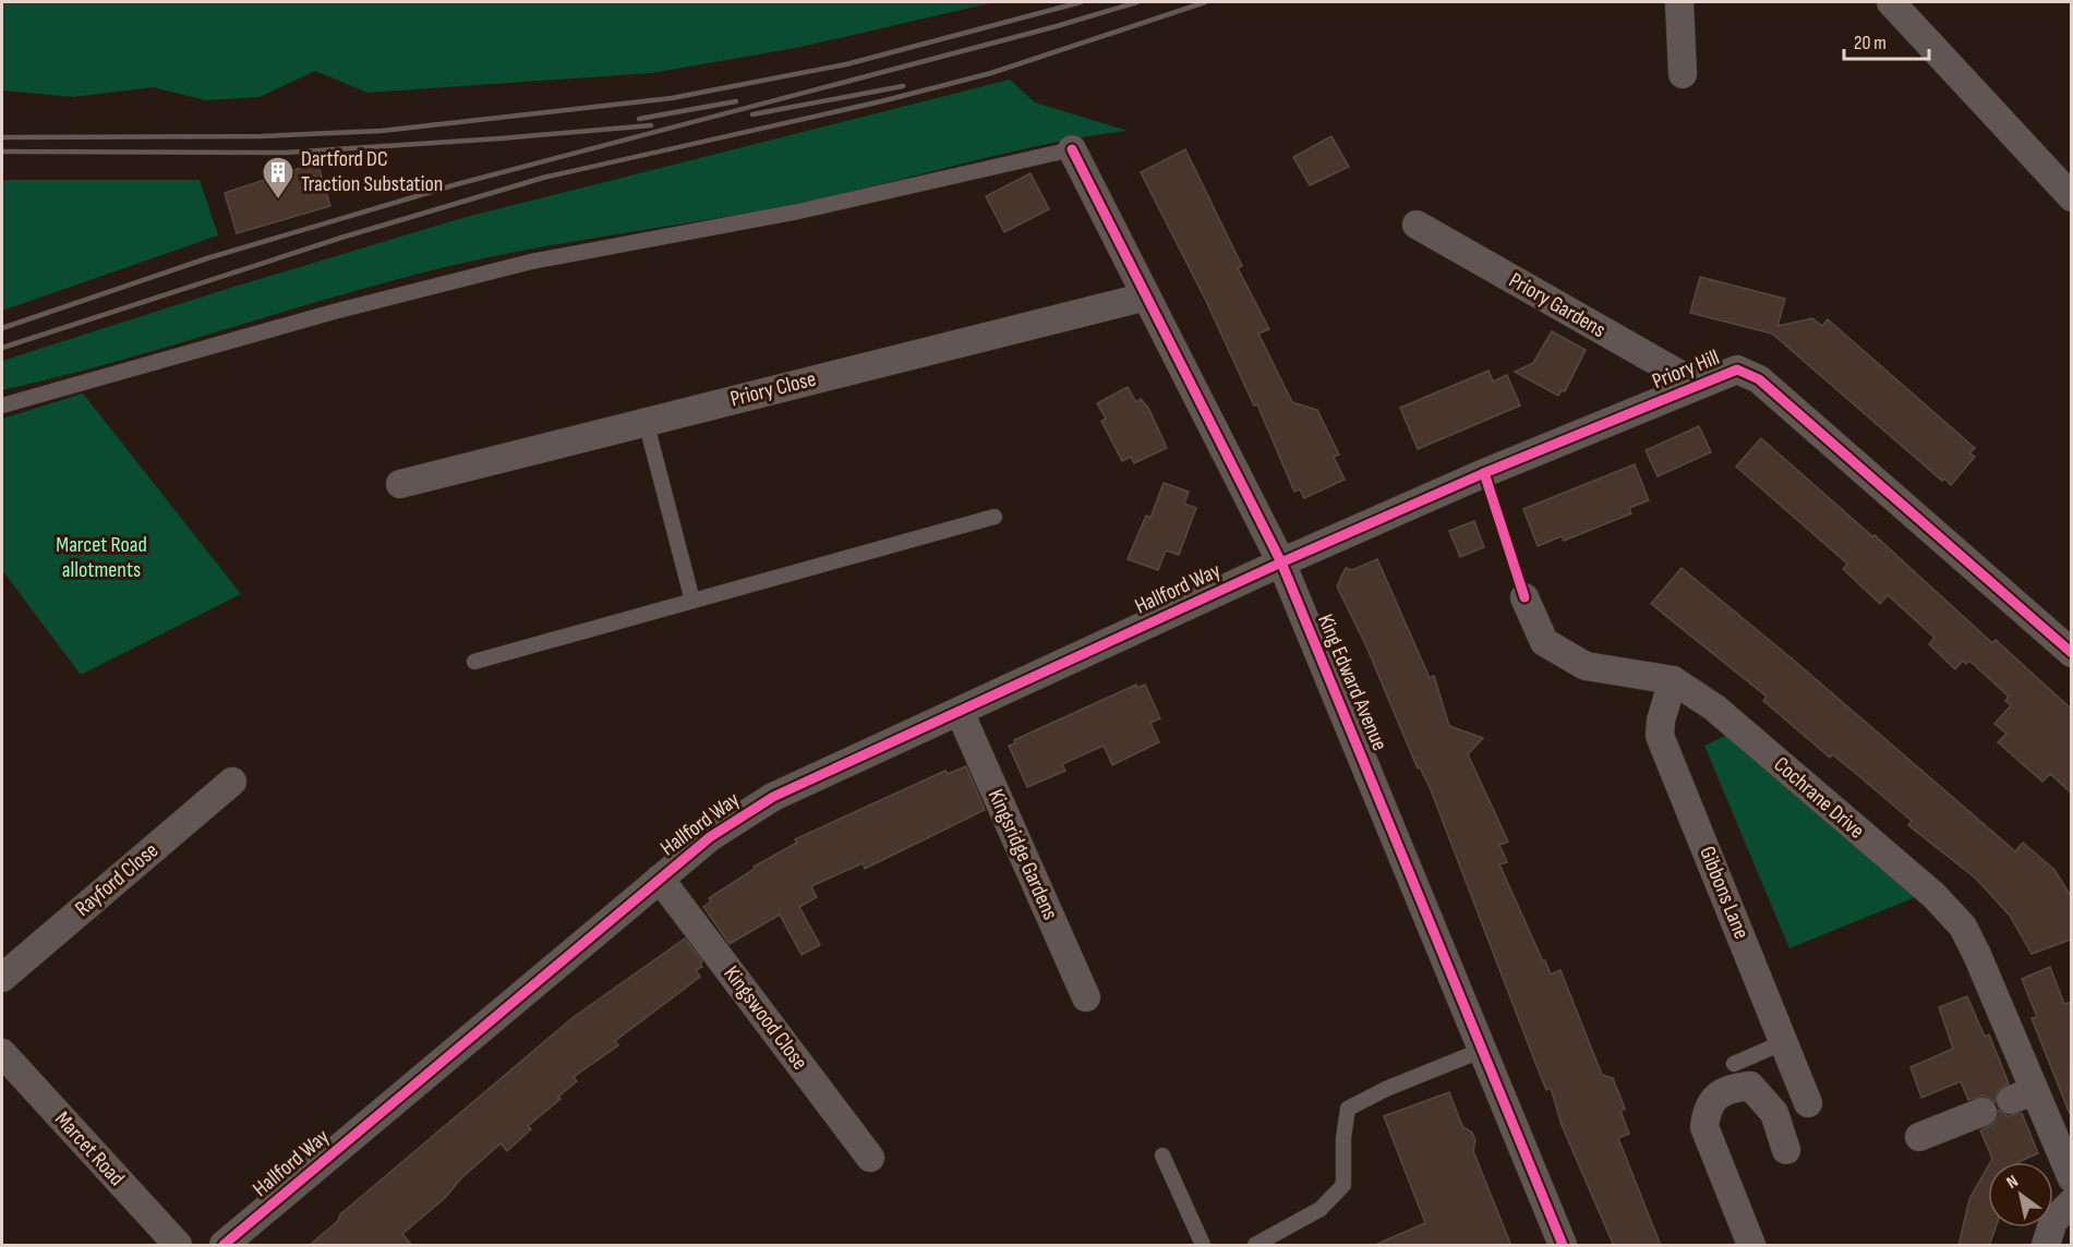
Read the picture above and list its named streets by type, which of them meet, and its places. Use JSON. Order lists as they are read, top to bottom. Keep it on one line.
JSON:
{"streets":{"street":["Priory Gardens","Priory Hill","Priory Close","Hallford Way","King Edward Avenue","Cochrane Drive","Kingsridge Gardens","Rayford Close","Gibbons Lane","Kingswood Close","Marcet Road"]},"crossings":[["Priory Gardens","Priory Hill"],["Priory Hill","Hallford Way"],["Priory Hill","King Edward Avenue"],["Priory Close","King Edward Avenue"],["Hallford Way","King Edward Avenue"],["Hallford Way","Kingsridge Gardens"],["Hallford Way","Kingswood Close"],["Cochrane Drive","Gibbons Lane"]],"parks":["Marcet Road allotments"],"places":{"building":["Dartford DC Traction Substation"]},"scale_bar":"20 m","north":"top left"}
